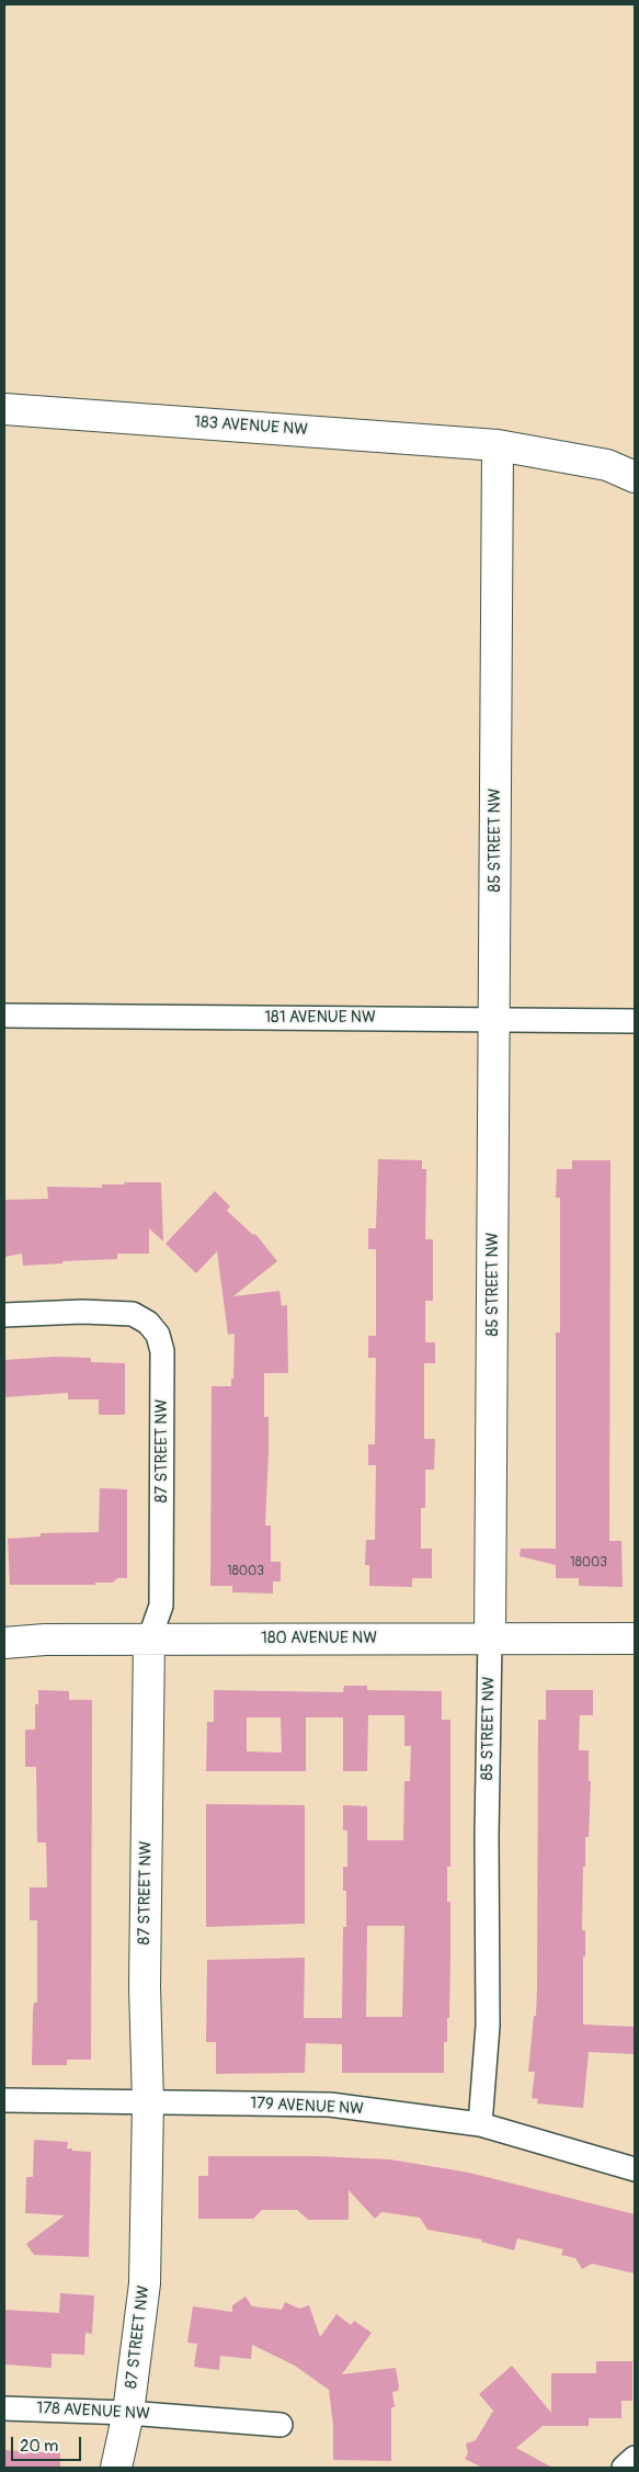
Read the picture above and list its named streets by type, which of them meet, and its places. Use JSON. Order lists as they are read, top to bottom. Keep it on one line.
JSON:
{"streets":{"street":["183 AVENUE NW","85 STREET NW","181 AVENUE NW","87 STREET NW","180 AVENUE NW","179 AVENUE NW","178 AVENUE NW"]},"crossings":[["183 AVENUE NW","85 STREET NW"],["85 STREET NW","181 AVENUE NW"],["85 STREET NW","180 AVENUE NW"],["85 STREET NW","179 AVENUE NW"],["87 STREET NW","180 AVENUE NW"],["87 STREET NW","179 AVENUE NW"],["87 STREET NW","178 AVENUE NW"]],"house_numbers":["18003","18003"],"scale_bar":"20 m"}
